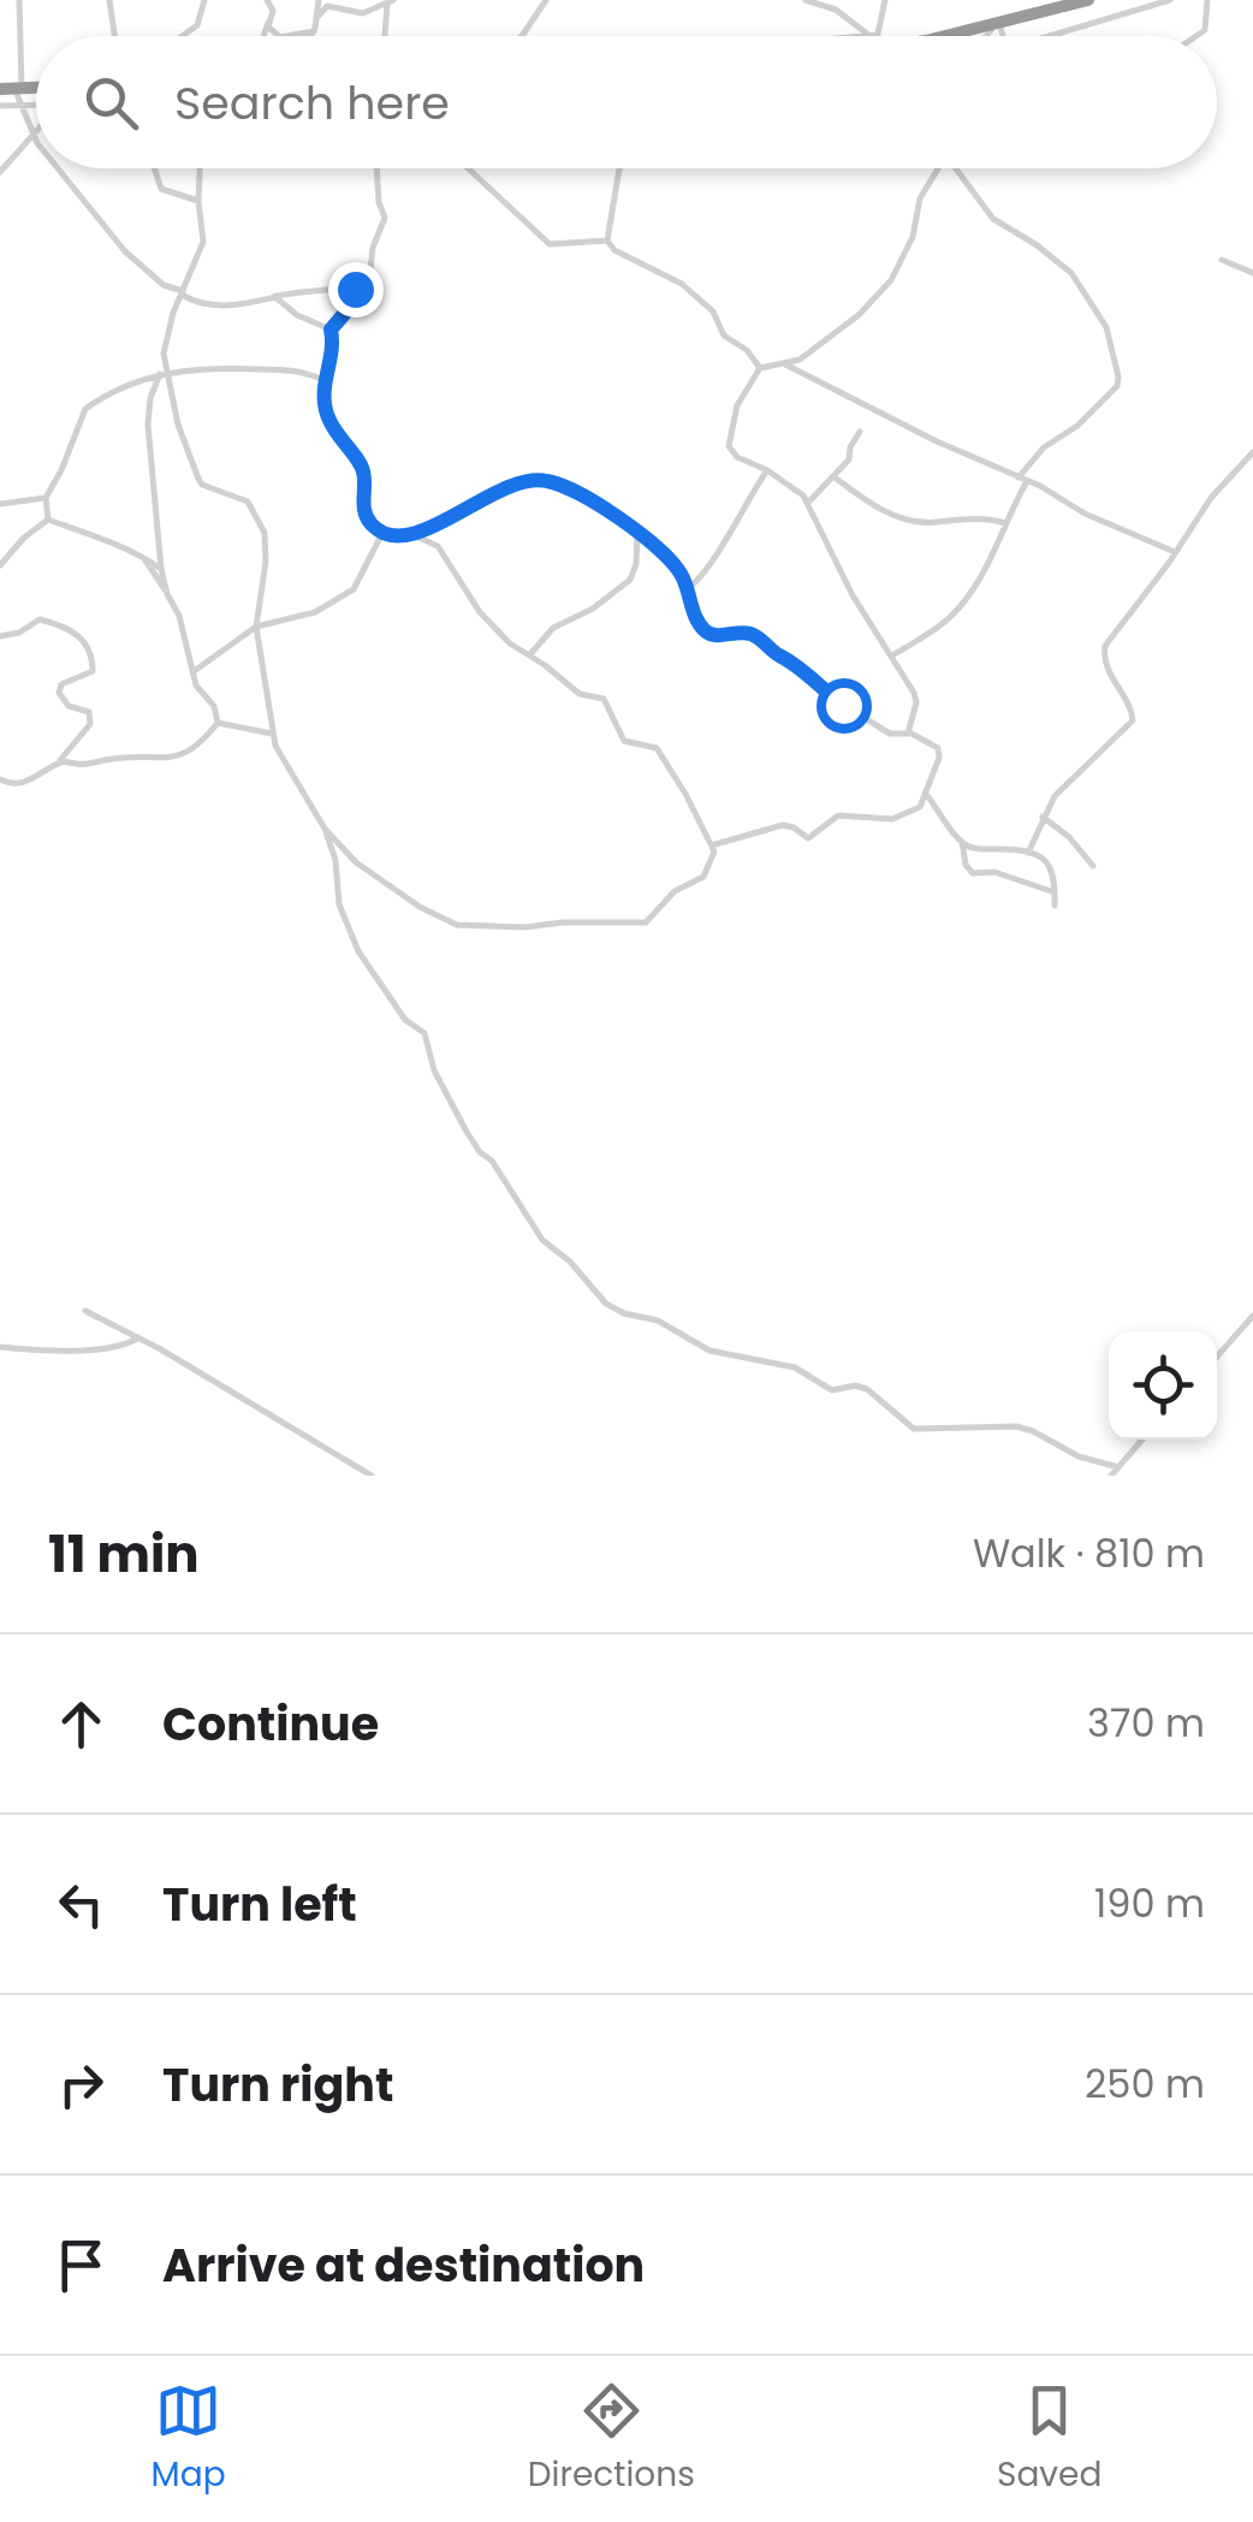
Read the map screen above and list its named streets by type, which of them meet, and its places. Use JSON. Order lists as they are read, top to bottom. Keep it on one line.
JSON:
{"page":{"search":"Search here","heading":["11 min","Walk · 810 m"],"list":[["Continue","370 m"],["Turn left","190 m"],["Turn right","250 m"],"Arrive at destination"],"nav":["Map","Directions","Saved"]}}
